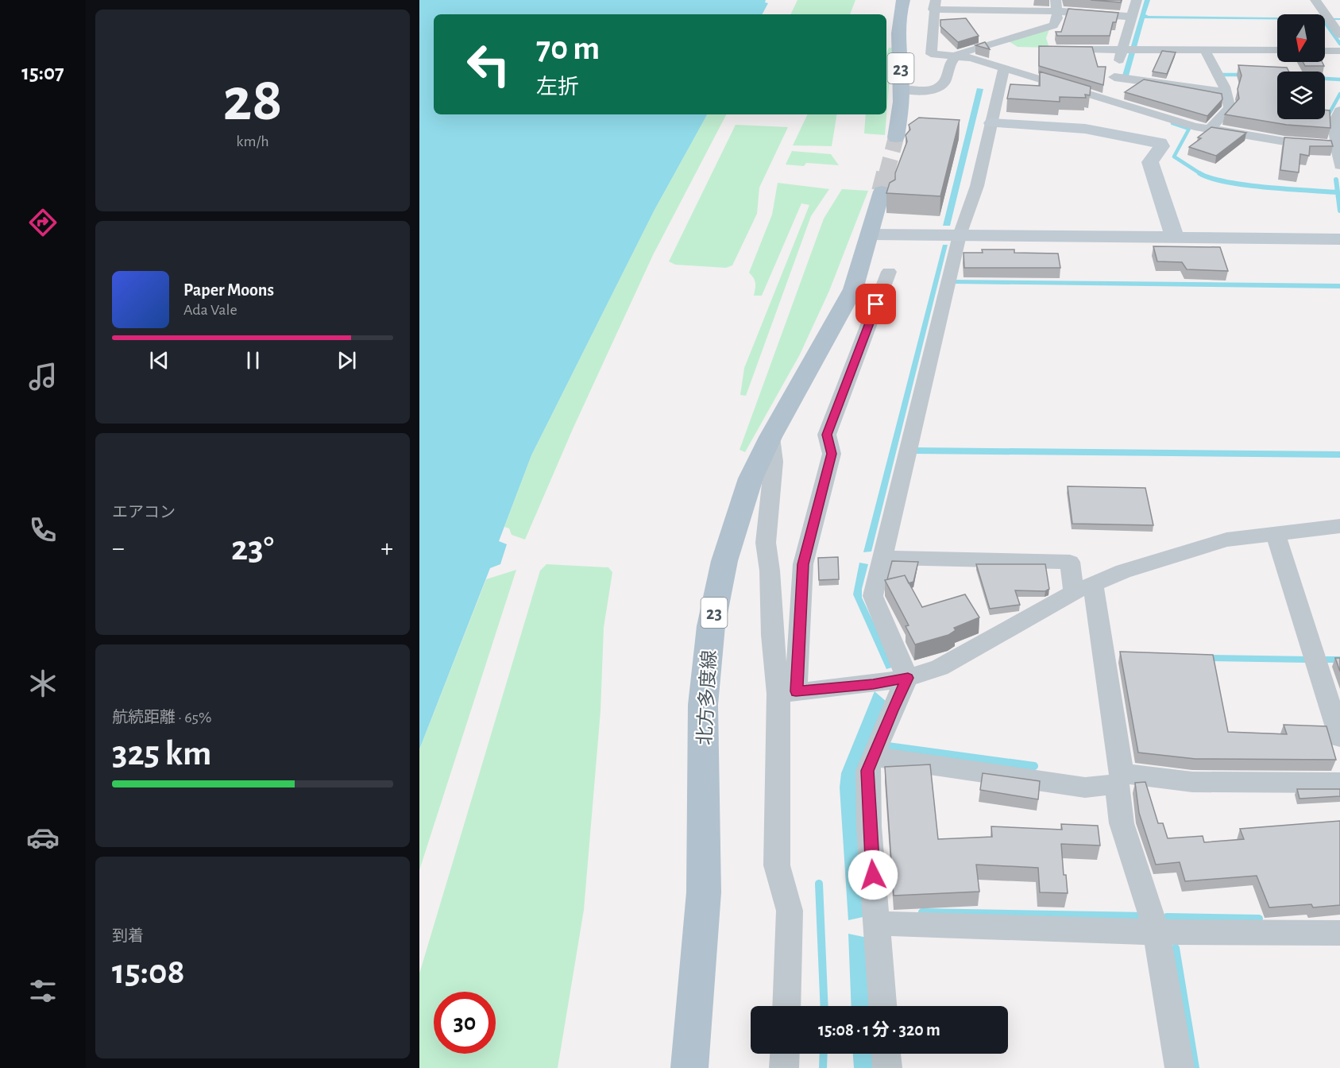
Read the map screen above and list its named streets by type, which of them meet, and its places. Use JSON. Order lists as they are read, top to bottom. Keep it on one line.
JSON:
{"streets":{"main road":["23","北方多度線"]},"north":"bottom","page":{"tabs":"15:07","tile":[["28","km/h"],"エアコン",["航続距離 · 65%","325 km"],["到着","15:08"]],"turn":["70 m","左折"],"song":["Paper Moons","Ada Vale"],"heat":["−","23°","+"],"limit":"30","trip":"15:08 · 1 分 · 320 m"}}
